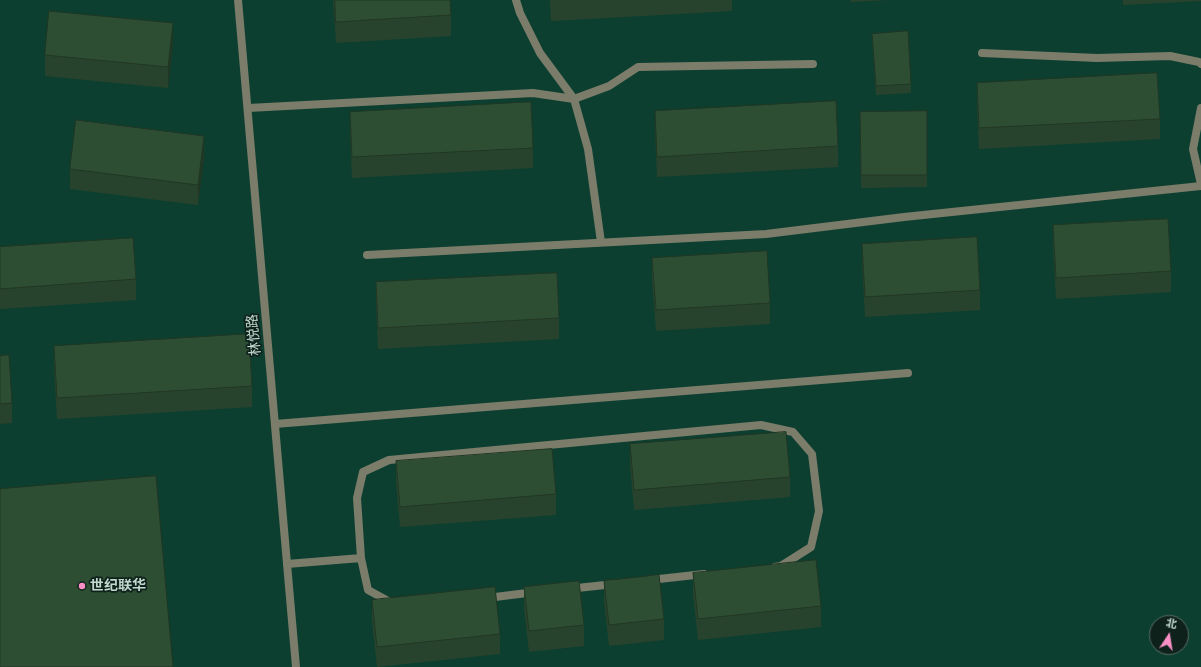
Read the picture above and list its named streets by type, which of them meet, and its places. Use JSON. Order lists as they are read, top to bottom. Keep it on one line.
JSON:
{"streets":{"street":["林悦路"]},"places":["世纪联华"],"north":"top"}
